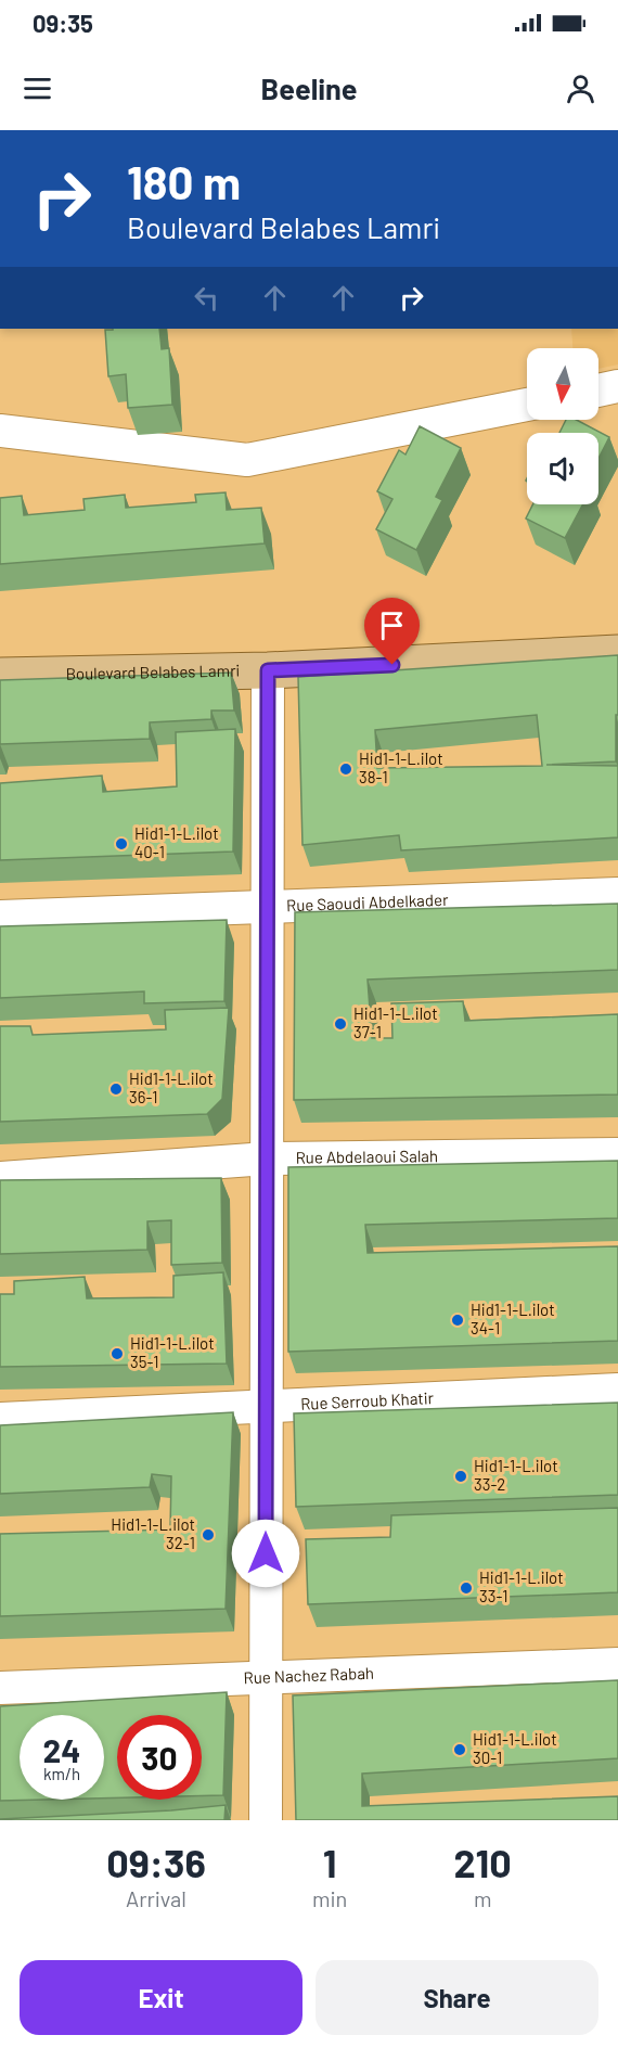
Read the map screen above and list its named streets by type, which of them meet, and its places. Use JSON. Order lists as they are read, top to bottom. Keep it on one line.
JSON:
{"streets":{"main road":["Boulevard Belabes Lamri"],"street":["Rue Saoudi Abdelkader","Rue Abdelaoui Salah","Rue Serroub Khatir","Rue Nachez Rabah"]},"places":["Hid1-1-L.ilot 38-1","Hid1-1-L.ilot 40-1","Hid1-1-L.ilot 37-1","Hid1-1-L.ilot 36-1","Hid1-1-L.ilot 34-1","Hid1-1-L.ilot 35-1","Hid1-1-L.ilot 33-2","Hid1-1-L.ilot 32-1","Hid1-1-L.ilot 33-1","Hid1-1-L.ilot 30-1"],"north":"bottom","page":{"status":"09:35","header":"Beeline","turn":["180 m","Boulevard Belabes Lamri"],"speed":"24 km/h","limit":"30","eta":["09:36","Arrival","1","min","210","m"],"buttons":["Exit","Share"]}}
